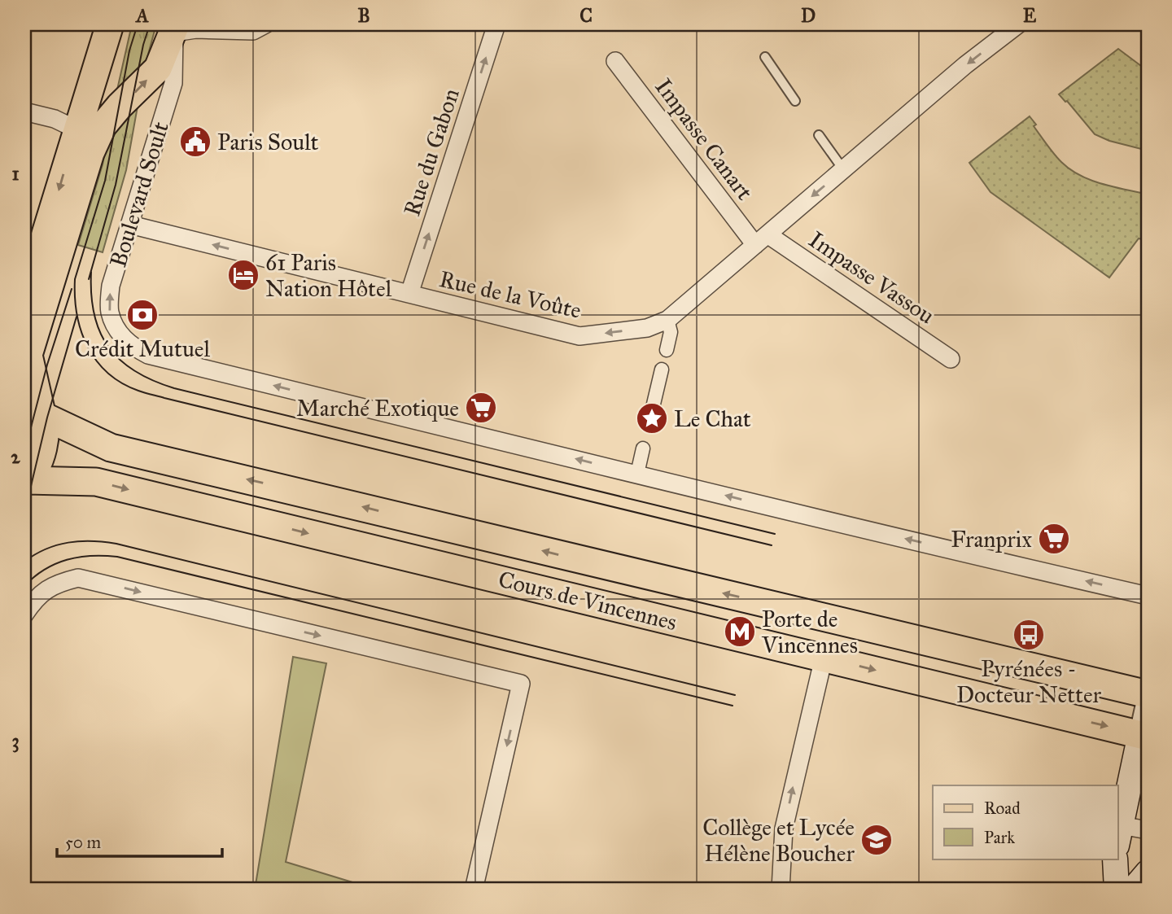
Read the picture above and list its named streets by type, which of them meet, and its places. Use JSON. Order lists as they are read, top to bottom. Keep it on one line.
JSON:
{"streets":{"main road":["Boulevard Soult","Cours de Vincennes"],"street":["Impasse Canart","Rue du Gabon","Impasse Vassou","Rue de la Voûte"]},"crossings":[["Impasse Canart","Impasse Vassou"],["Impasse Canart","Rue de la Voûte"],["Rue du Gabon","Rue de la Voûte"],["Boulevard Soult","Rue de la Voûte"],["Boulevard Soult","Cours de Vincennes"],["Impasse Vassou","Rue de la Voûte"]],"one_way":["Rue du Gabon","Rue de la Voûte"],"places":{"public building":["Paris Soult"],"hotel":["61 Paris Nation Hôtel"],"bank":["Crédit Mutuel"],"supermarket":["Marché Exotique","Franprix"],"place":["Le Chat"],"metro station":["Porte de Vincennes"],"bus stop":["Pyrénées - Docteur Netter"],"school or university":["Collège et Lycée Hélène Boucher"]},"legend":["Road","Park"],"scale_bar":"50 m","grid":{"columns":["A","B","C","D","E"],"rows":["1","2","3"]}}
